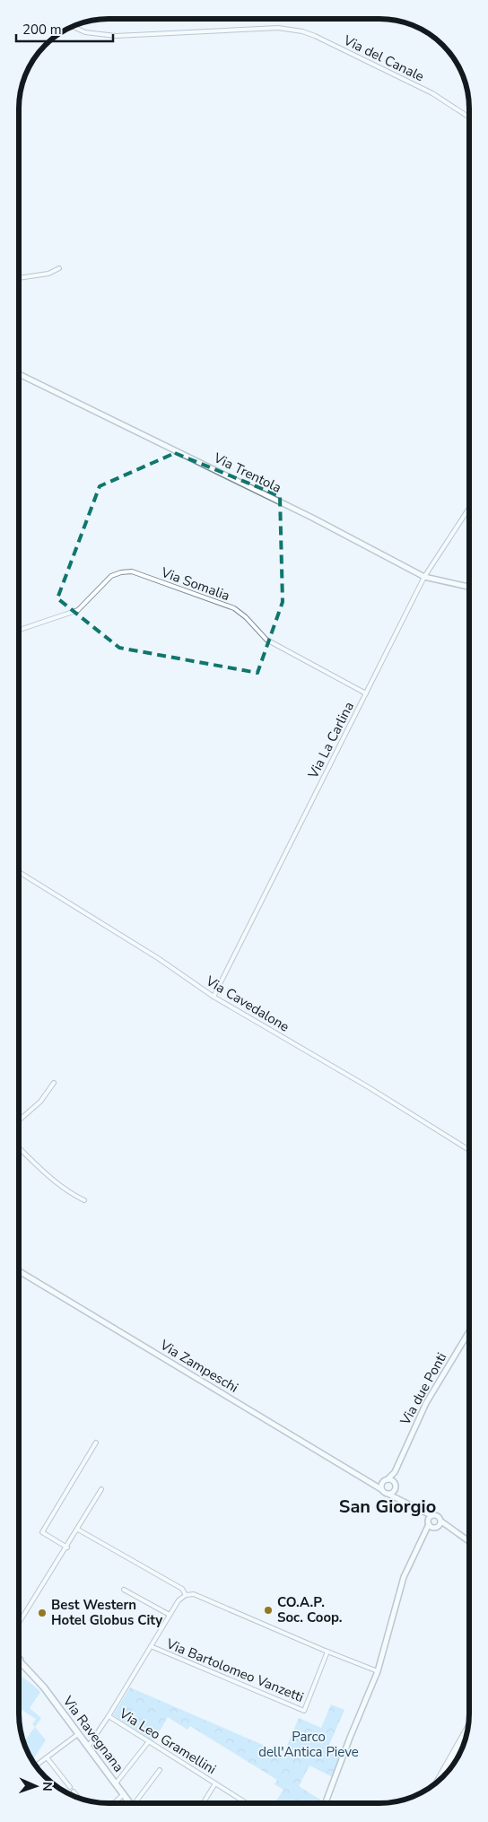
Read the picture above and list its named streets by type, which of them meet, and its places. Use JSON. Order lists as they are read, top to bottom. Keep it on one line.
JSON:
{"streets":{"main road":["Via Ravegnana"],"street":["Via del Canale","Via Trentola","Via Somalia","Via La Carlina","Via Cavedalone","Via Zampeschi","Via due Ponti","Via Bartolomeo Vanzetti","Via Leo Gramellini"]},"crossings":[["Via Trentola","Via La Carlina"],["Via Somalia","Via La Carlina"],["Via La Carlina","Via Cavedalone"],["Via Zampeschi","Via due Ponti"]],"districts":["San Giorgio"],"parks":["Parco dell'Antica Pieve"],"places":["CO.A.P. Soc. Coop.","Best Western Hotel Globus City"],"scale_bar":"200 m","north":"right"}
